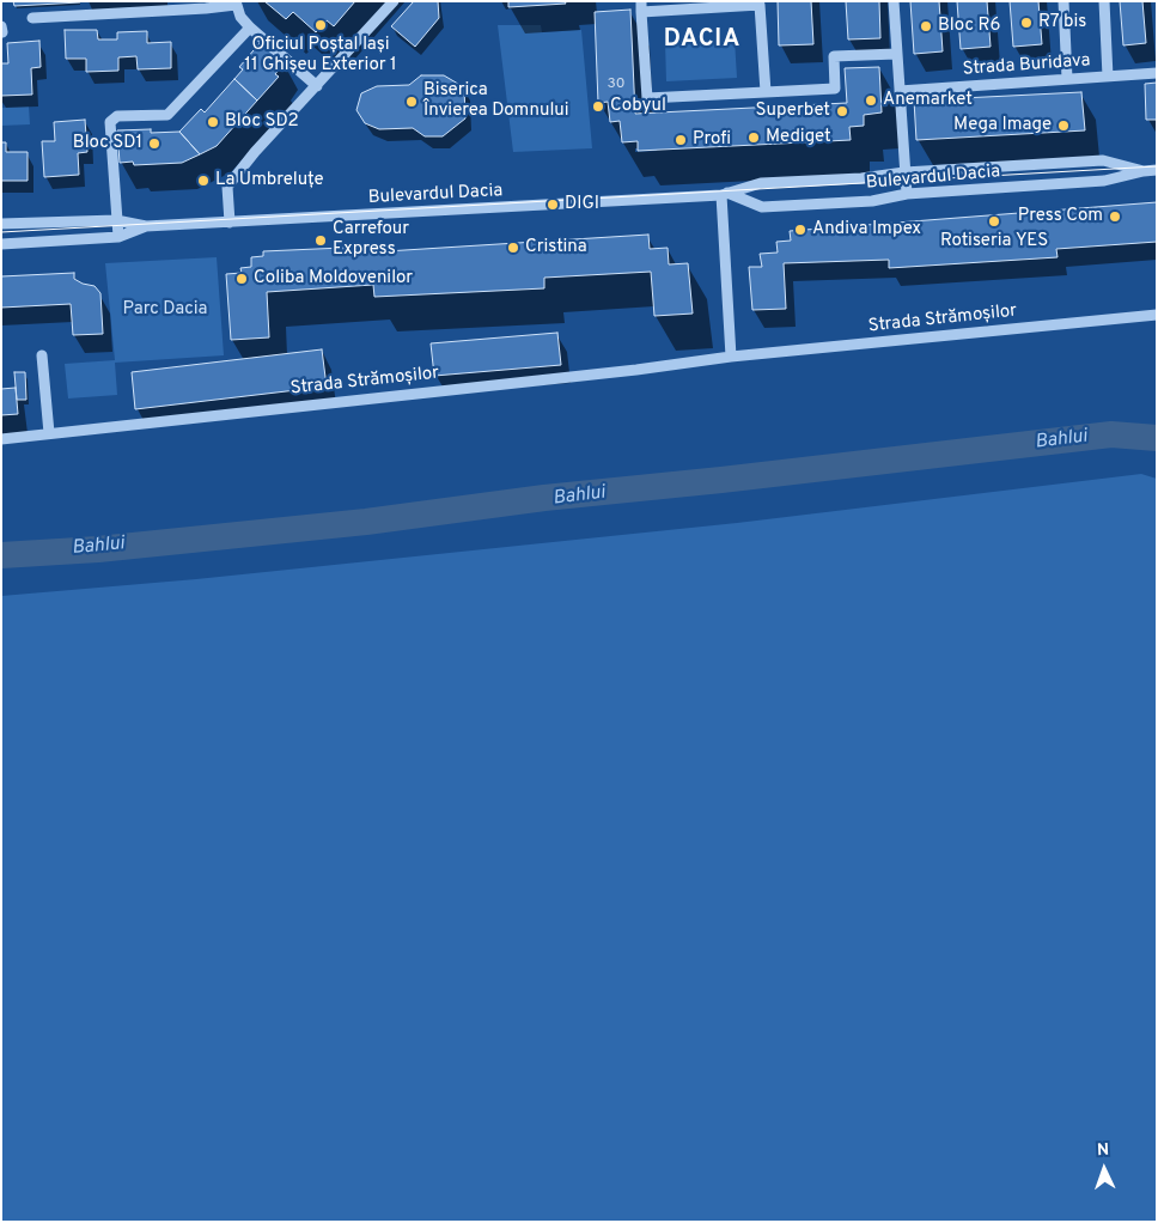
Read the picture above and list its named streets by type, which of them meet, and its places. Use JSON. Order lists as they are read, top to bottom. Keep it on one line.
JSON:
{"streets":{"street":["Strada Buridava","Bulevardul Dacia","Strada Strămoșilor"]},"districts":["DACIA"],"water":["Bahlui"],"parks":["Parc Dacia"],"places":["R7 bis","Oficiul Poștal Iași 11 Ghișeu Exterior 1","Bloc R6","Anemarket","Biserica Învierea Domnului","Cobyul","Superbet","Bloc SD2","Mega Image","Mediget","Profi","Bloc SD1","La Umbreluțe","DIGI","Press Com","Rotiseria YES","Andiva Impex","Carrefour Express","Cristina","Coliba Moldovenilor"],"house_numbers":["30"],"north":"top"}
